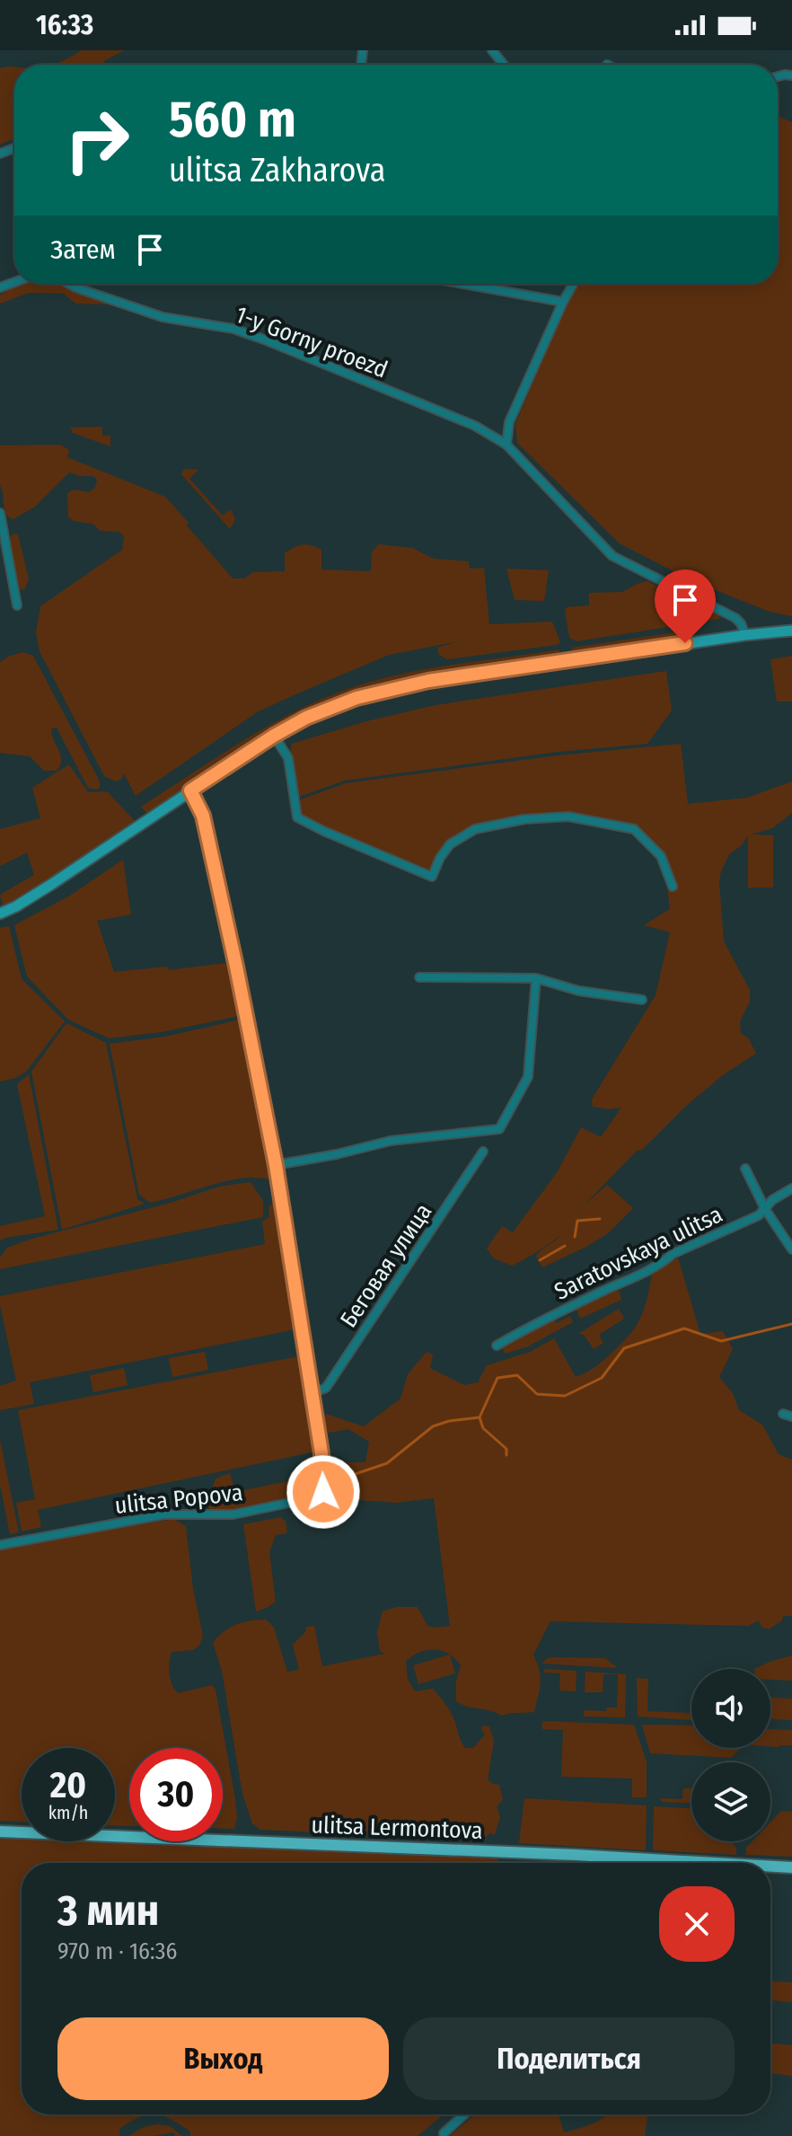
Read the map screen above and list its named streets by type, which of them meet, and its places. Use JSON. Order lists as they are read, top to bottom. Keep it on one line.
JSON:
{"streets":{"main road":["ulitsa Lermontova"],"street":["1-y Gorny proezd","Saratovskaya ulitsa","Беговая улица","ulitsa Popova"]},"crossings":[["Беговая улица","ulitsa Popova"]],"page":{"status":"16:33","turn":["560 m","ulitsa Zakharova"],"then":"Затем","speed":"20 km/h","limit":"30","heading":["3 мин","970 m · 16:36"],"buttons":["Выход","Поделиться"]}}
